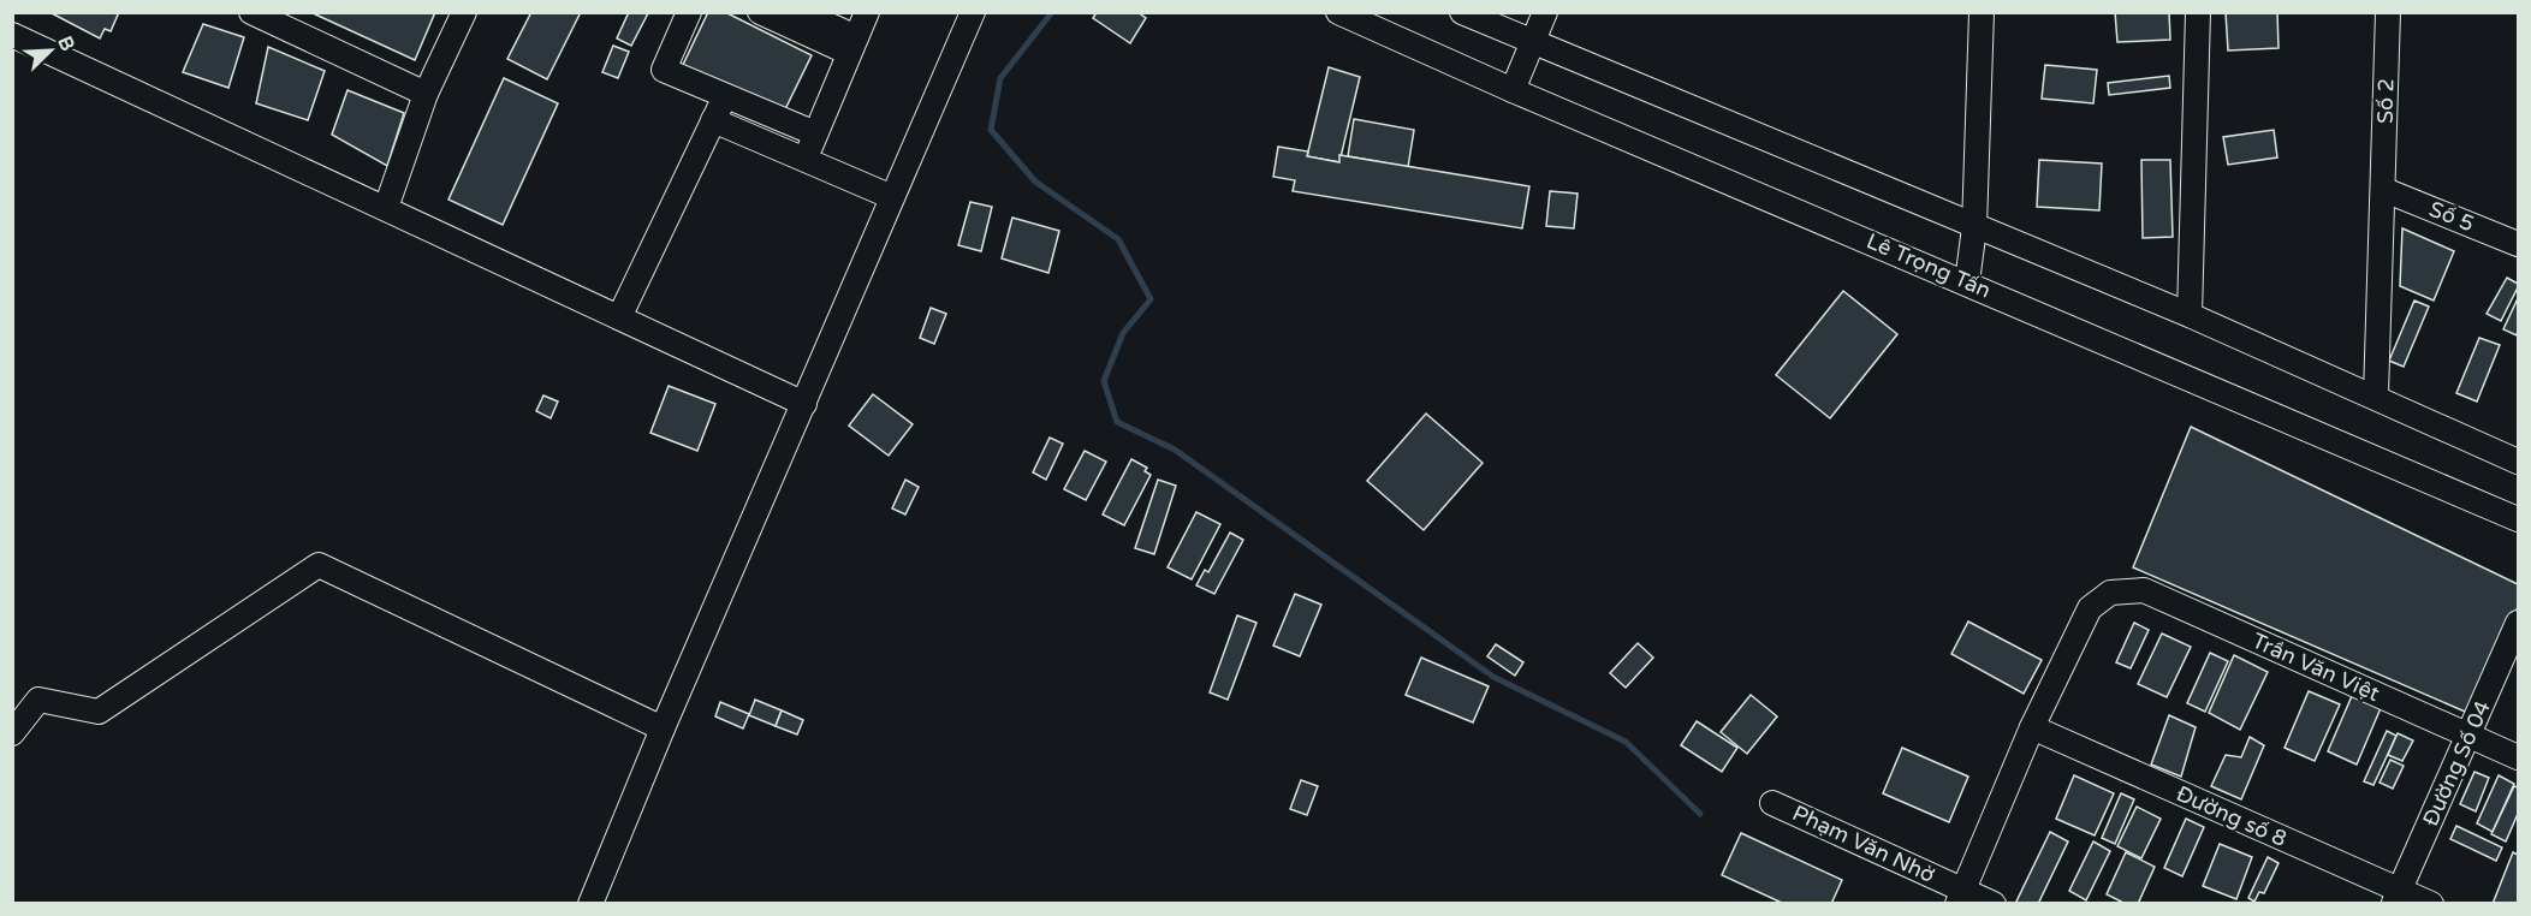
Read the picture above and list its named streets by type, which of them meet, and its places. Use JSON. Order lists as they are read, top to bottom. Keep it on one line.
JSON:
{"streets":{"street":["Số 2","Số 5","Lê Trọng Tấn","Trần Văn Việt","Đường Số 04","Đường số 8","Phạm Văn Nhờ"]},"crossings":[["Số 2","Số 5"],["Trần Văn Việt","Đường Số 04"],["Trần Văn Việt","Đường số 8"],["Đường Số 04","Đường số 8"]],"north":"top right"}
